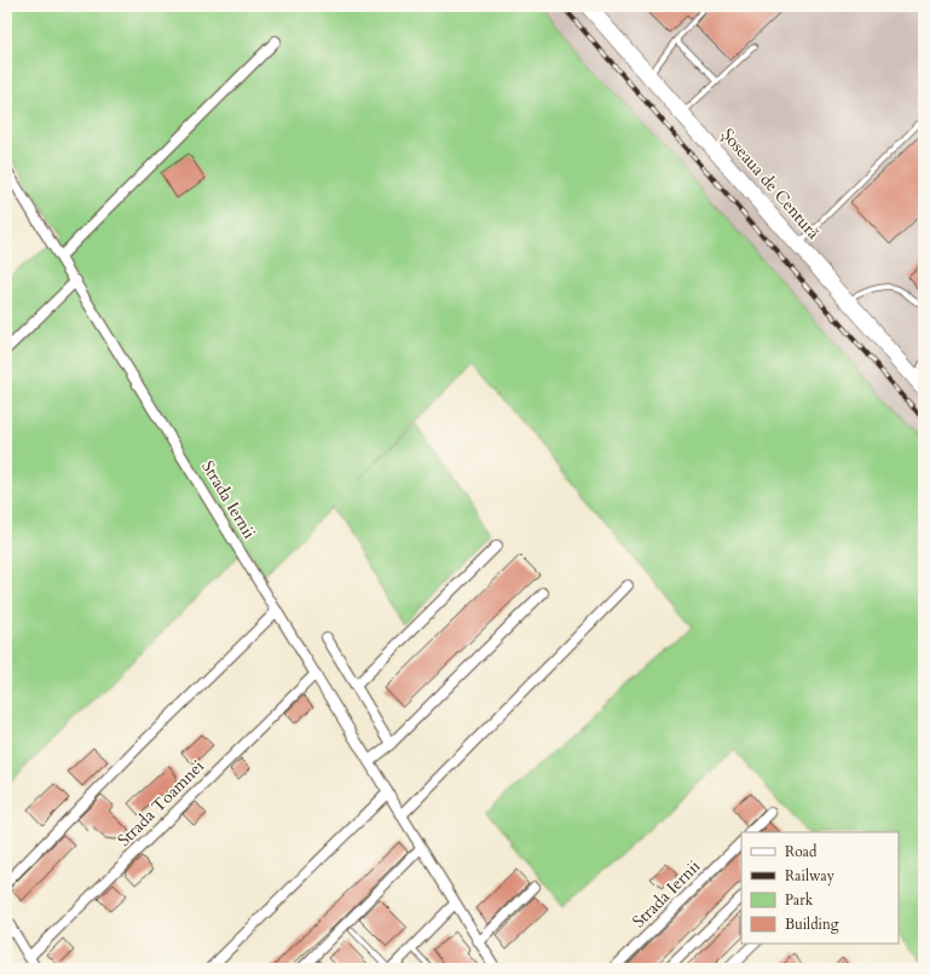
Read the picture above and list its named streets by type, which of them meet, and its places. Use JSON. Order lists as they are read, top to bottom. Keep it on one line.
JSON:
{"streets":{"main road":["Șoseaua de Centură"],"street":["Strada Iernii","Strada Toamnei"]},"crossings":[["Strada Iernii","Strada Toamnei"]],"legend":["Road","Railway","Park","Building"]}
